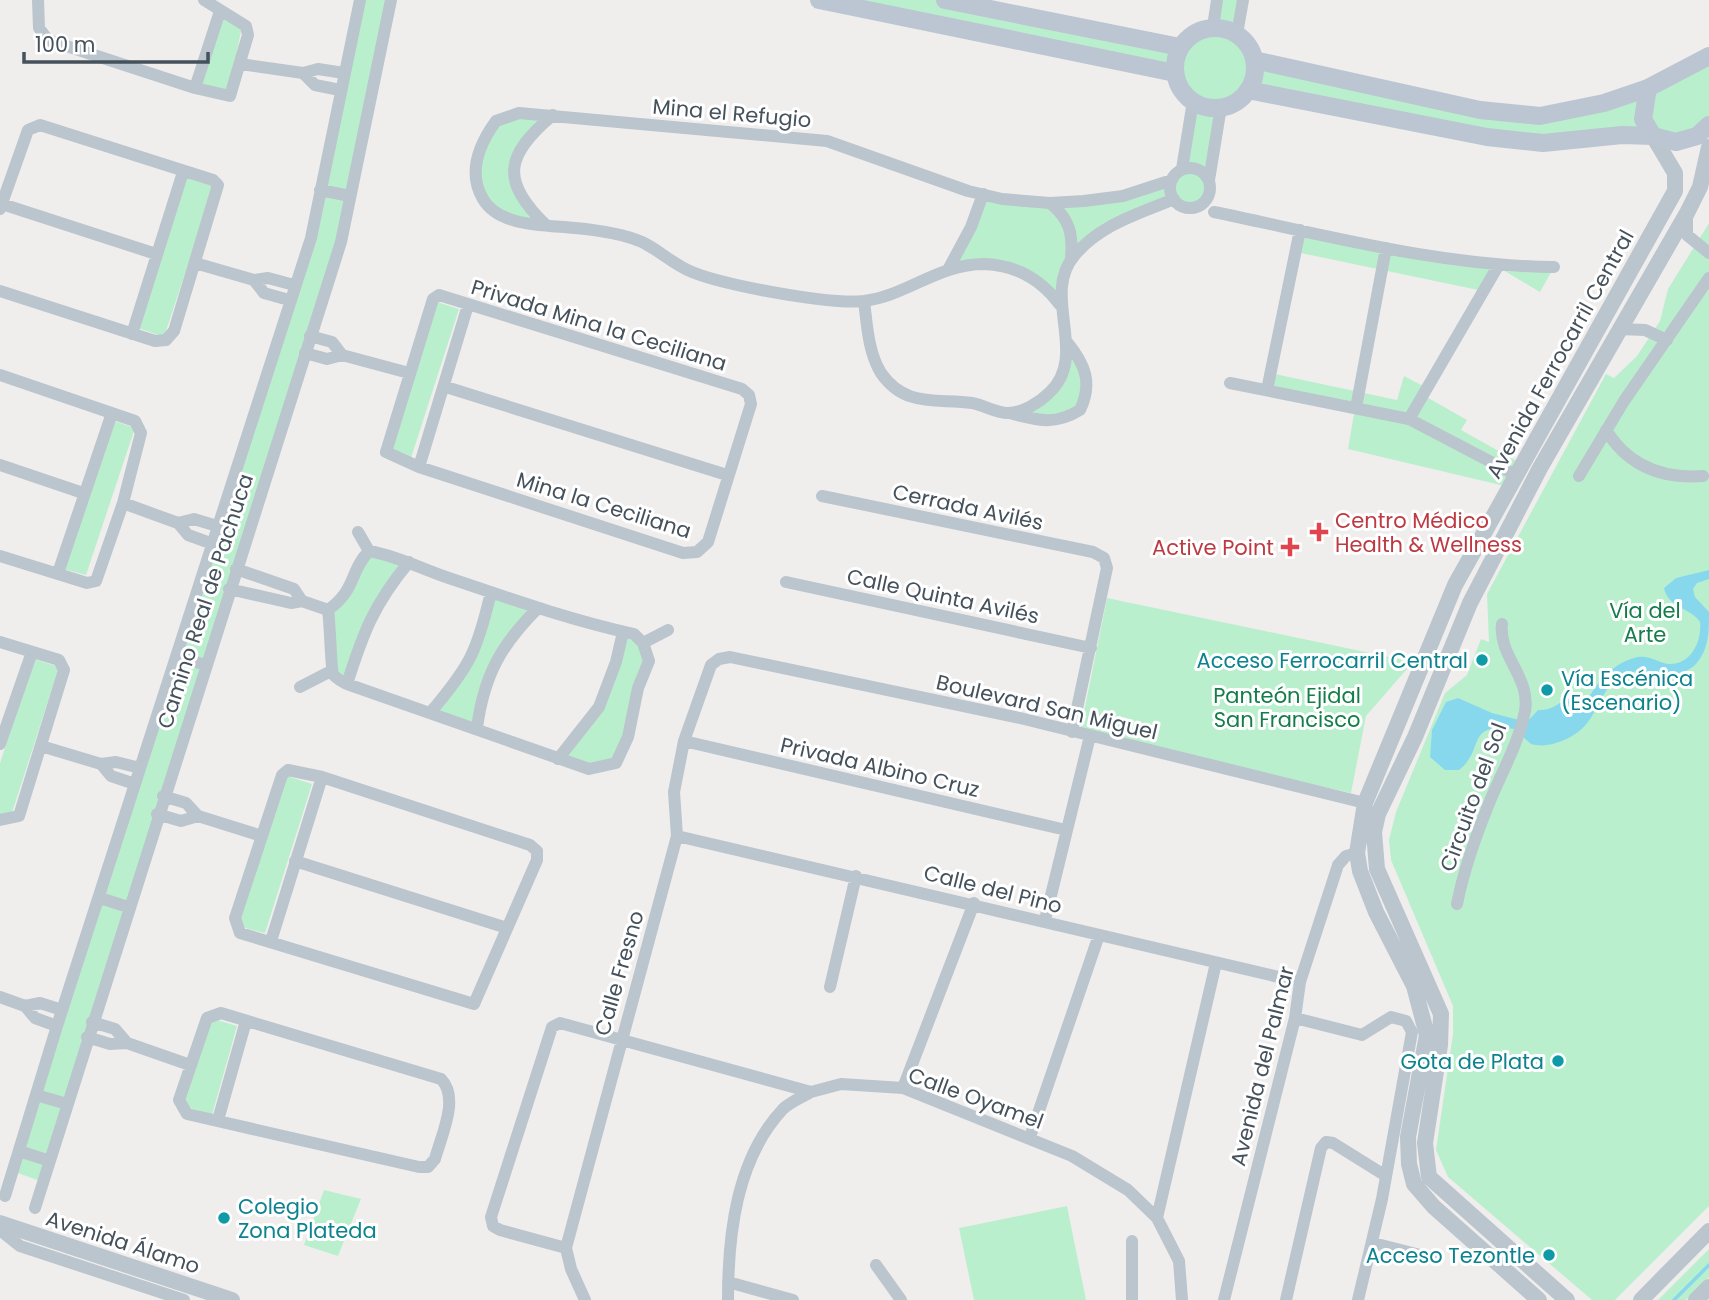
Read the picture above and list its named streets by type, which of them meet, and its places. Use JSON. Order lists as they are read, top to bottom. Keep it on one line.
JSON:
{"streets":{"street":["Mina el Refugio","Privada Mina la Ceciliana","Avenida Ferrocarril Central","Mina la Ceciliana","Cerrada Avilés","Calle Quinta Avilés","Camino Real de Pachuca","Boulevard San Miguel","Privada Albino Cruz","Circuito del Sol","Calle del Pino","Calle Fresno","Avenida del Palmar","Calle Oyamel","Avenida Álamo"]},"crossings":[["Privada Mina la Ceciliana","Mina la Ceciliana"],["Avenida Ferrocarril Central","Boulevard San Miguel"],["Avenida Ferrocarril Central","Avenida del Palmar"],["Cerrada Avilés","Calle Quinta Avilés"],["Boulevard San Miguel","Calle Fresno"],["Privada Albino Cruz","Calle Fresno"],["Calle del Pino","Calle Fresno"],["Calle del Pino","Avenida del Palmar"],["Calle Fresno","Calle Oyamel"]],"parks":["Vía del Arte","Panteón Ejidal San Francisco"],"places":{"health":["Centro Médico Health & Wellness","Active Point"],"other":["Acceso Ferrocarril Central","Vía Escénica (Escenario)","Gota de Plata","Colegio Zona Plateda","Acceso Tezontle"]},"scale_bar":"100 m"}
